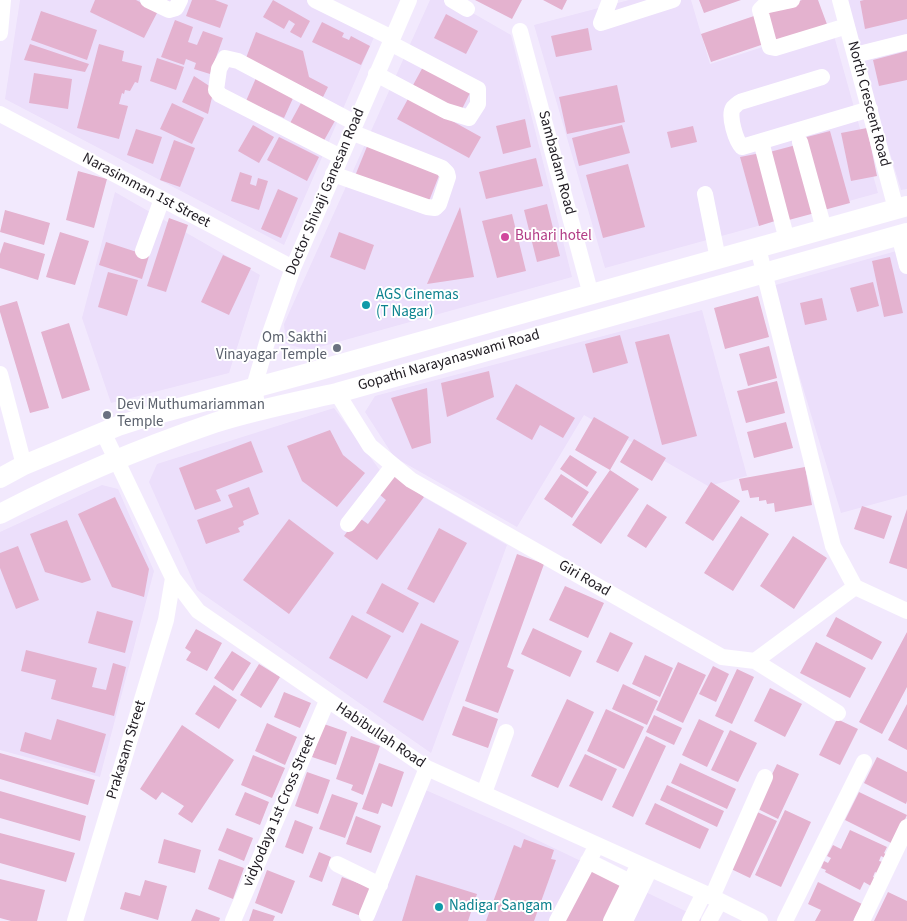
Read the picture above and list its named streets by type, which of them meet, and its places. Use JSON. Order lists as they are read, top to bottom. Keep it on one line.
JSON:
{"streets":{"main road":["Gopathi Narayanaswami Road"],"street":["North Crescent Road","Sambadam Road","Narasimman 1st Street","Doctor Shivaji Ganesan Road","Giri Road","Habibullah Road","Prakasam Street","vidyodaya 1st Cross Street"]},"crossings":[["North Crescent Road","Gopathi Narayanaswami Road"],["Sambadam Road","Gopathi Narayanaswami Road"],["Narasimman 1st Street","Doctor Shivaji Ganesan Road"],["Doctor Shivaji Ganesan Road","Gopathi Narayanaswami Road"],["Gopathi Narayanaswami Road","Giri Road"],["Gopathi Narayanaswami Road","Habibullah Road"],["Habibullah Road","Prakasam Street"],["Habibullah Road","vidyodaya 1st Cross Street"]],"places":["Buhari hotel","AGS Cinemas (T Nagar)","Om Sakthi Vinayagar Temple","Devi Muthumariamman Temple","Nadigar Sangam"]}
